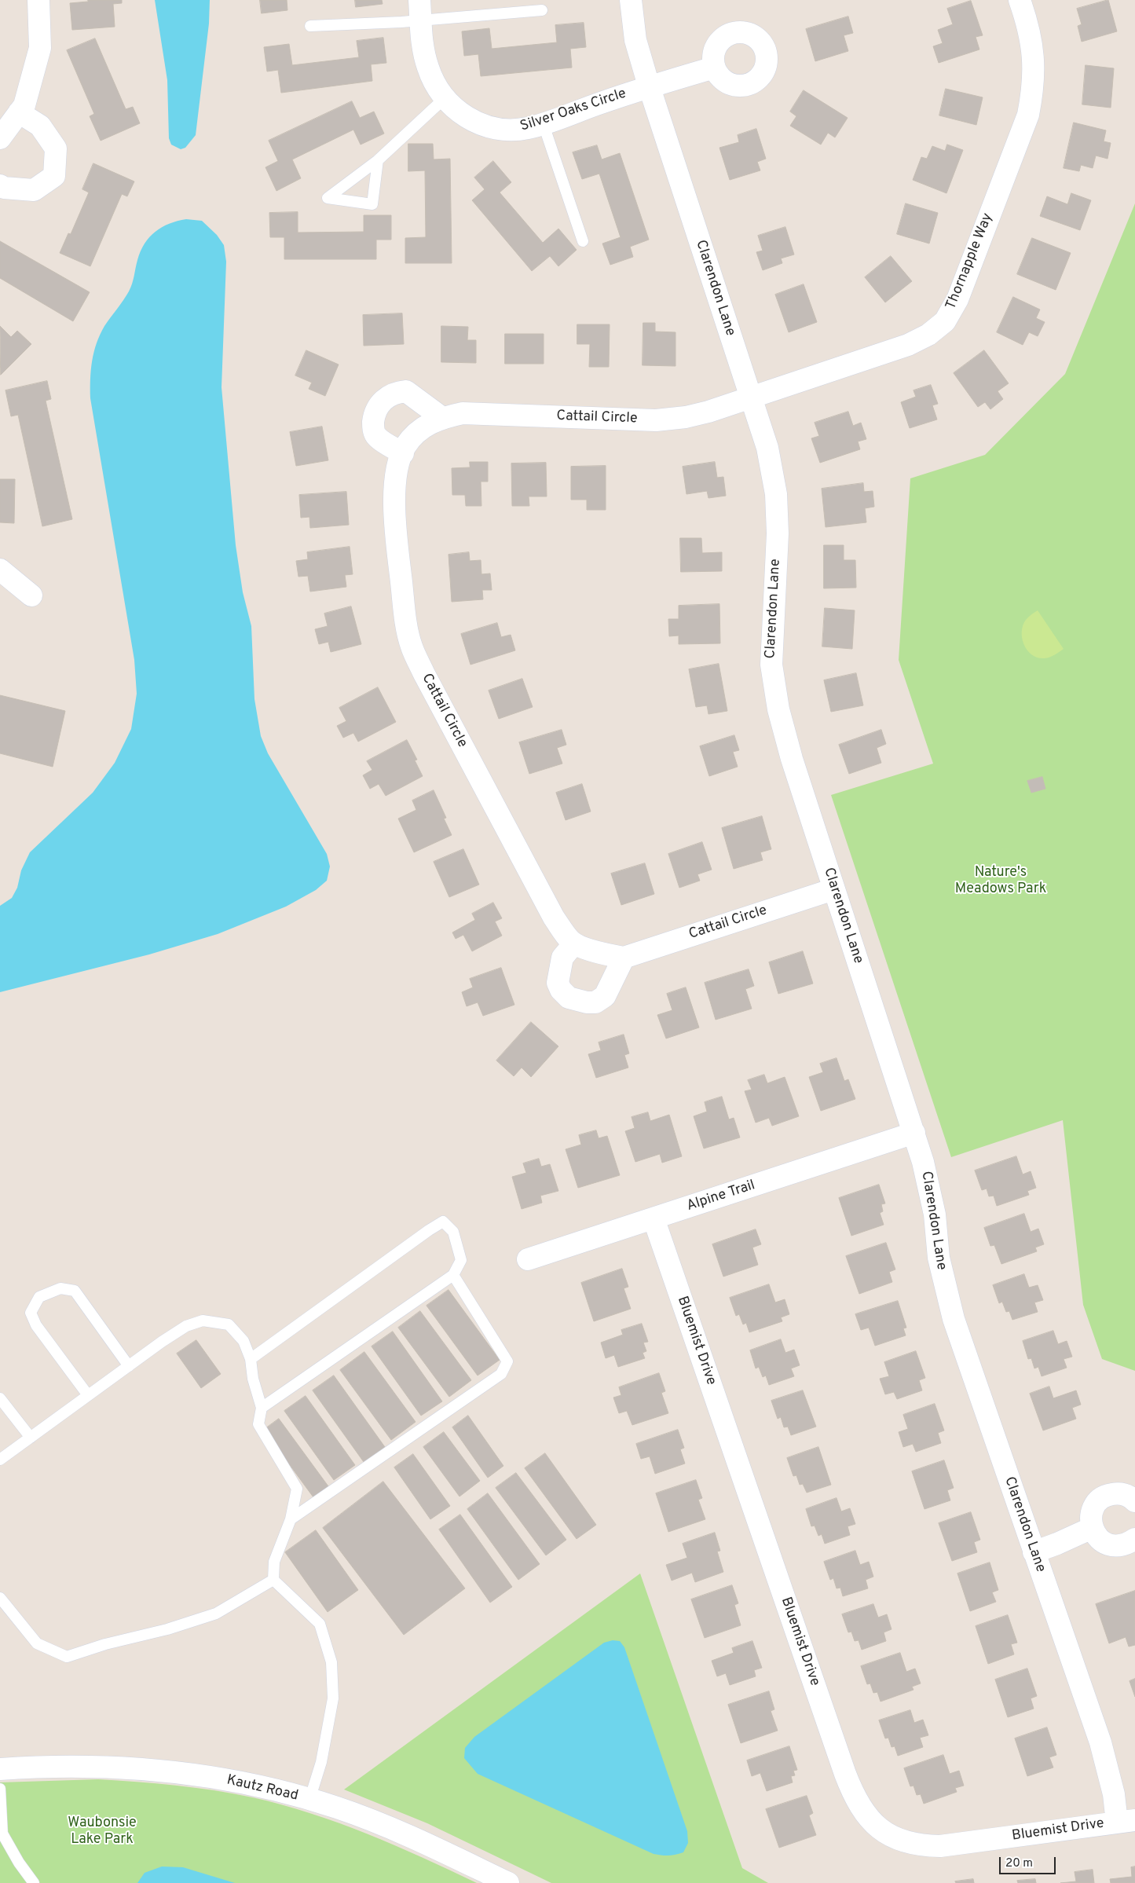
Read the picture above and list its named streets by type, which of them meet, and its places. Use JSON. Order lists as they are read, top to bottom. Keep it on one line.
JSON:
{"streets":{"street":["Silver Oaks Circle","Thornapple Way","Clarendon Lane","Cattail Circle","Alpine Trail","Bluemist Drive","Kautz Road"]},"crossings":[["Silver Oaks Circle","Clarendon Lane"],["Thornapple Way","Clarendon Lane"],["Thornapple Way","Cattail Circle"],["Clarendon Lane","Cattail Circle"],["Clarendon Lane","Alpine Trail"],["Clarendon Lane","Bluemist Drive"],["Alpine Trail","Bluemist Drive"]],"parks":["Nature's Meadows Park","Waubonsie Lake Park"],"scale_bar":"20 m"}
